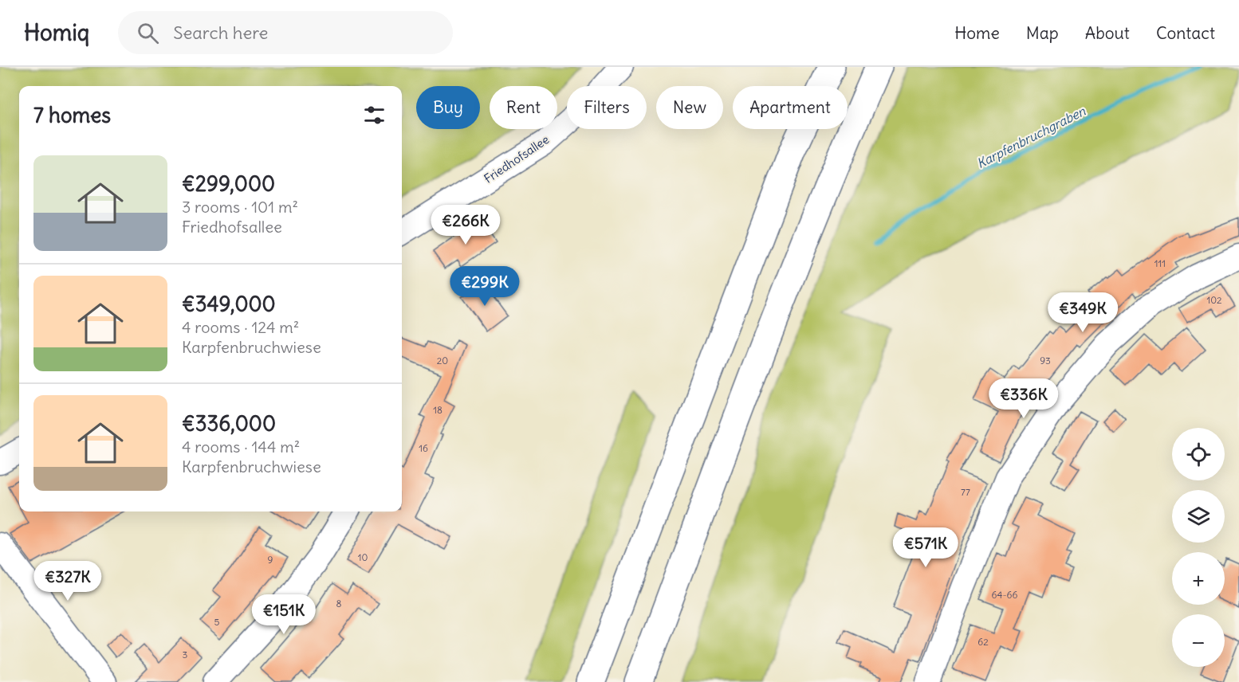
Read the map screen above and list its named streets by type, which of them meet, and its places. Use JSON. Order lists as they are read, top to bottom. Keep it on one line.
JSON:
{"streets":{"street":["Friedhofsallee"]},"water":["Karpfenbruchgraben"],"house_numbers":["111","102","20","93","18","16","77","10","9","64-66","8","5","62","3"],"page":{"header":"Homiq","search":"Search here","nav":["Home","Map","About","Contact"],"chip":["Buy","Rent","Filters","New","Apartment"],"heading":"7 homes","list":[{"name":"€299,000","note":"3 rooms · 101 m² · Friedhofsallee"},{"name":"€349,000","note":"4 rooms · 124 m² · Karpfenbruchwiese"},{"name":"€336,000","note":"4 rooms · 144 m² · Karpfenbruchwiese"}],"price":["€266K","€299K","€349K","€336K","€571K","€327K","€151K"],"map_buttons":["+","−"]}}
